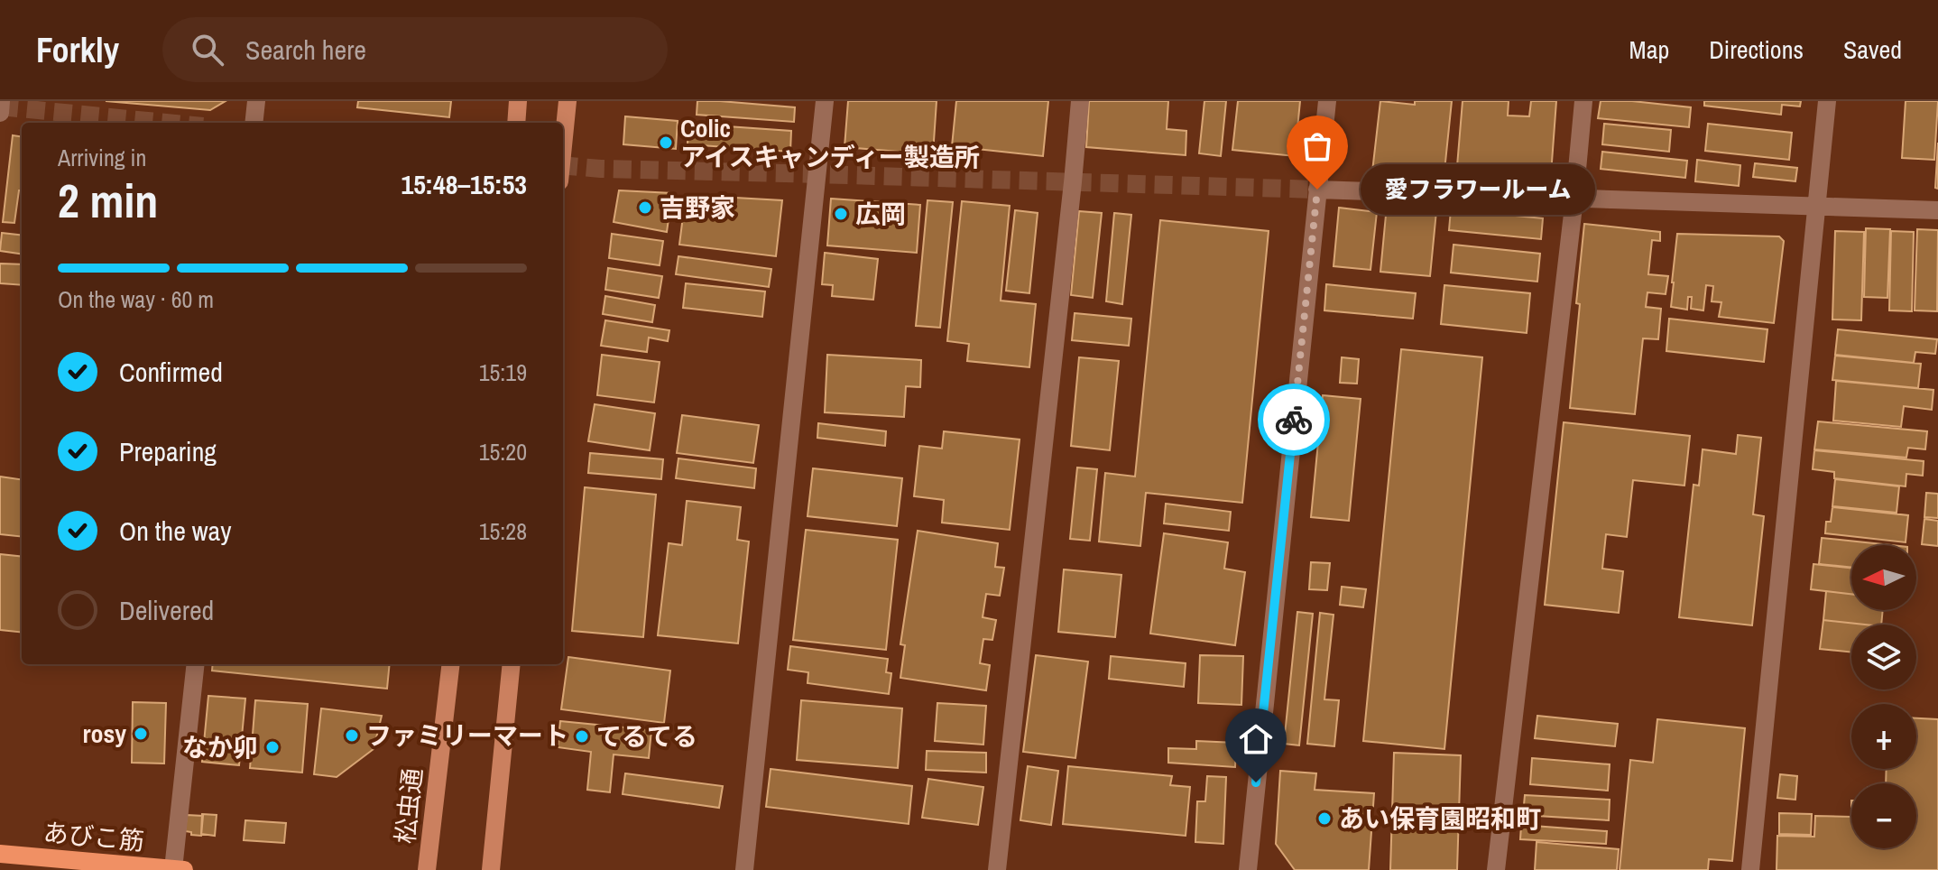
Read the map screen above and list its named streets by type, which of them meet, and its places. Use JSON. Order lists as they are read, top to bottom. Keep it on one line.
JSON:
{"streets":{"main road":["あびこ筋"],"street":["松虫通"]},"places":["Colic アイスキャンディー製造所","愛フラワールーム","吉野家","広岡","rosy","ファミリーマート","てるてる","なか卯","あい保育園昭和町"],"north":"left","page":{"header":"Forkly","search":"Search here","nav":["Map","Directions","Saved"],"heading":["2 min","Arriving in","15:48–15:53"],"bubble":"愛フラワールーム","bar":"On the way · 60 m","list":[["Confirmed","15:19"],["Preparing","15:20"],["On the way","15:28"],"Delivered"],"map_buttons":["+","−"]}}
